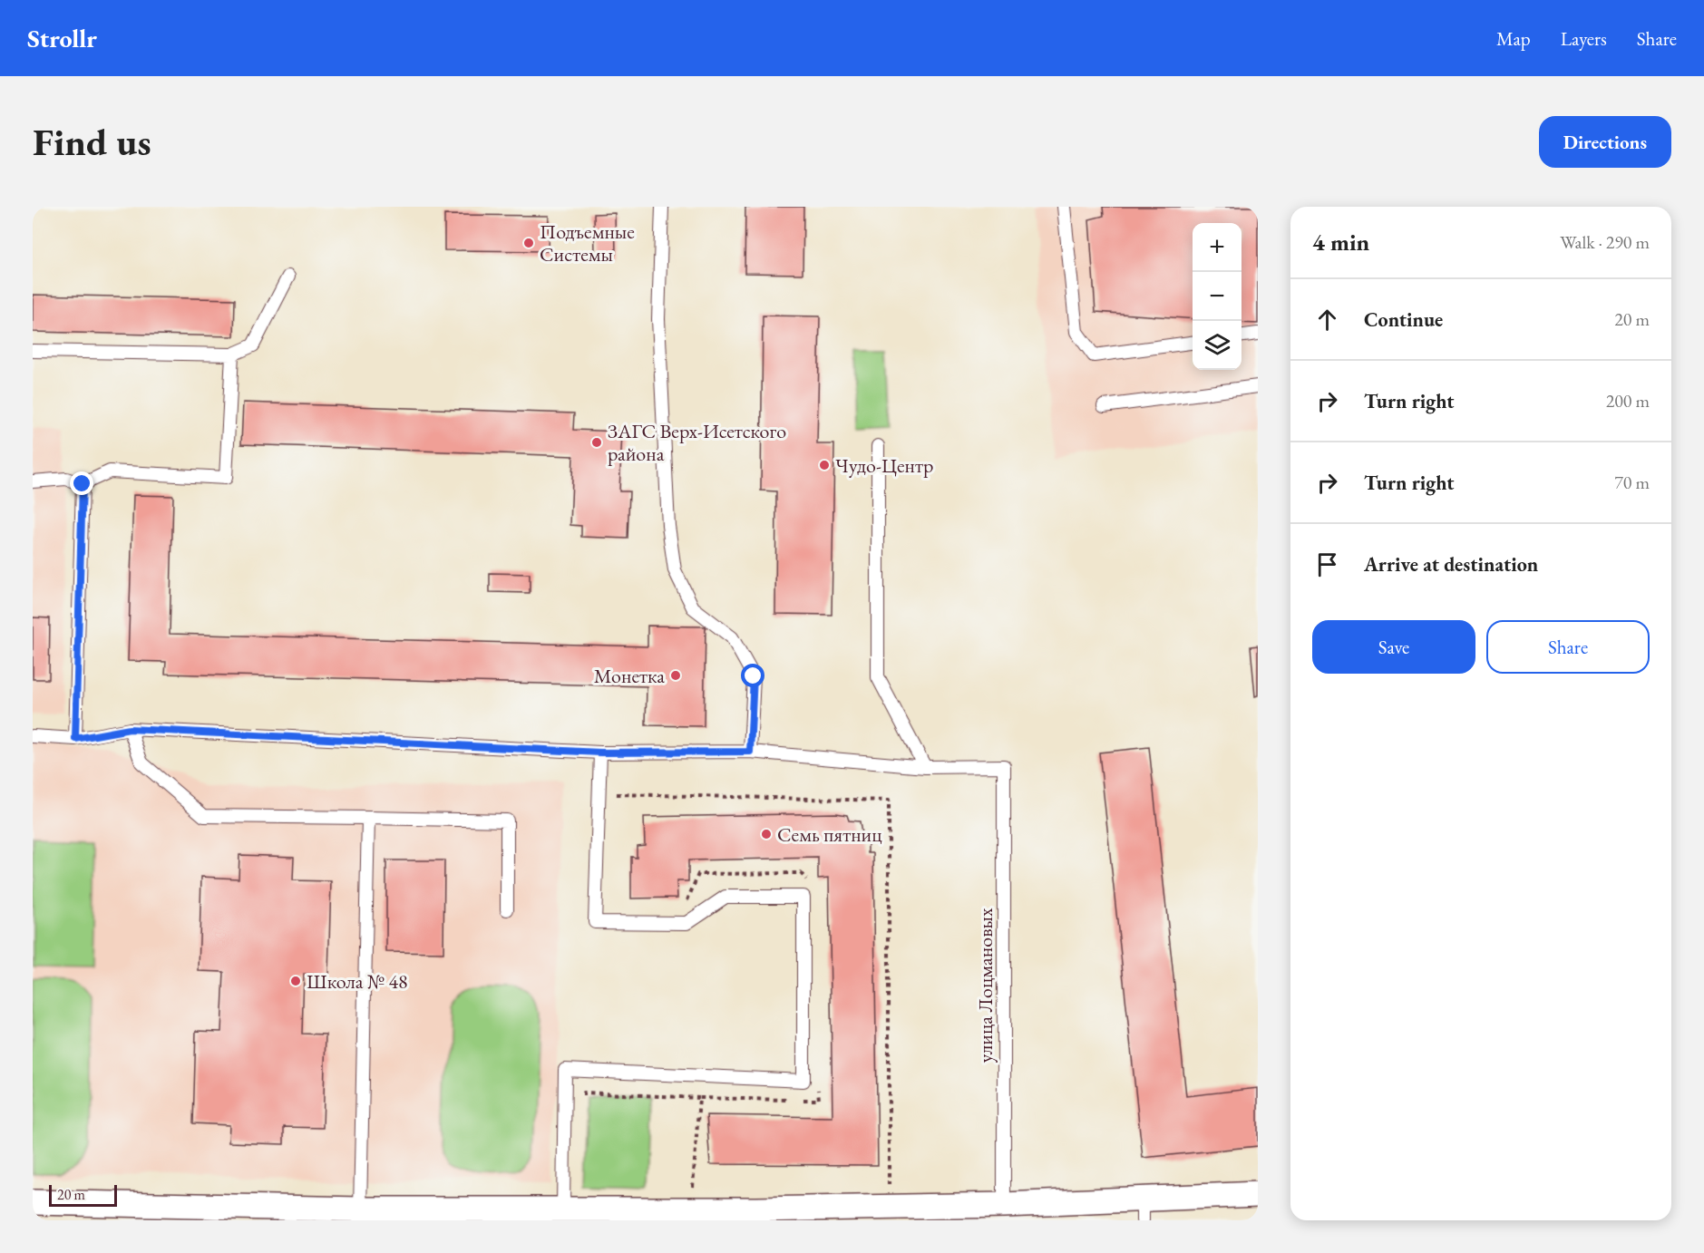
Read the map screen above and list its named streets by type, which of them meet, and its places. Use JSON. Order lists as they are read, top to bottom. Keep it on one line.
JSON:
{"streets":{"lane":["улица Лоцмановых"]},"places":["Подъемные Системы","ЗАГС Верх-Исетского района","Чудо-Центр","Монетка","Семь пятниц","Школа № 48"],"scale_bar":"20 m","page":{"header":"Strollr","nav":["Map","Layers","Share"],"buttons":["Directions",["Save","Share"]],"title":"Find us","heading":["4 min","Walk · 290 m"],"map_buttons":["+","−"],"list":[["Continue","20 m"],["Turn right","200 m"],["Turn right","70 m"],"Arrive at destination"],"scale":"20 m"}}
